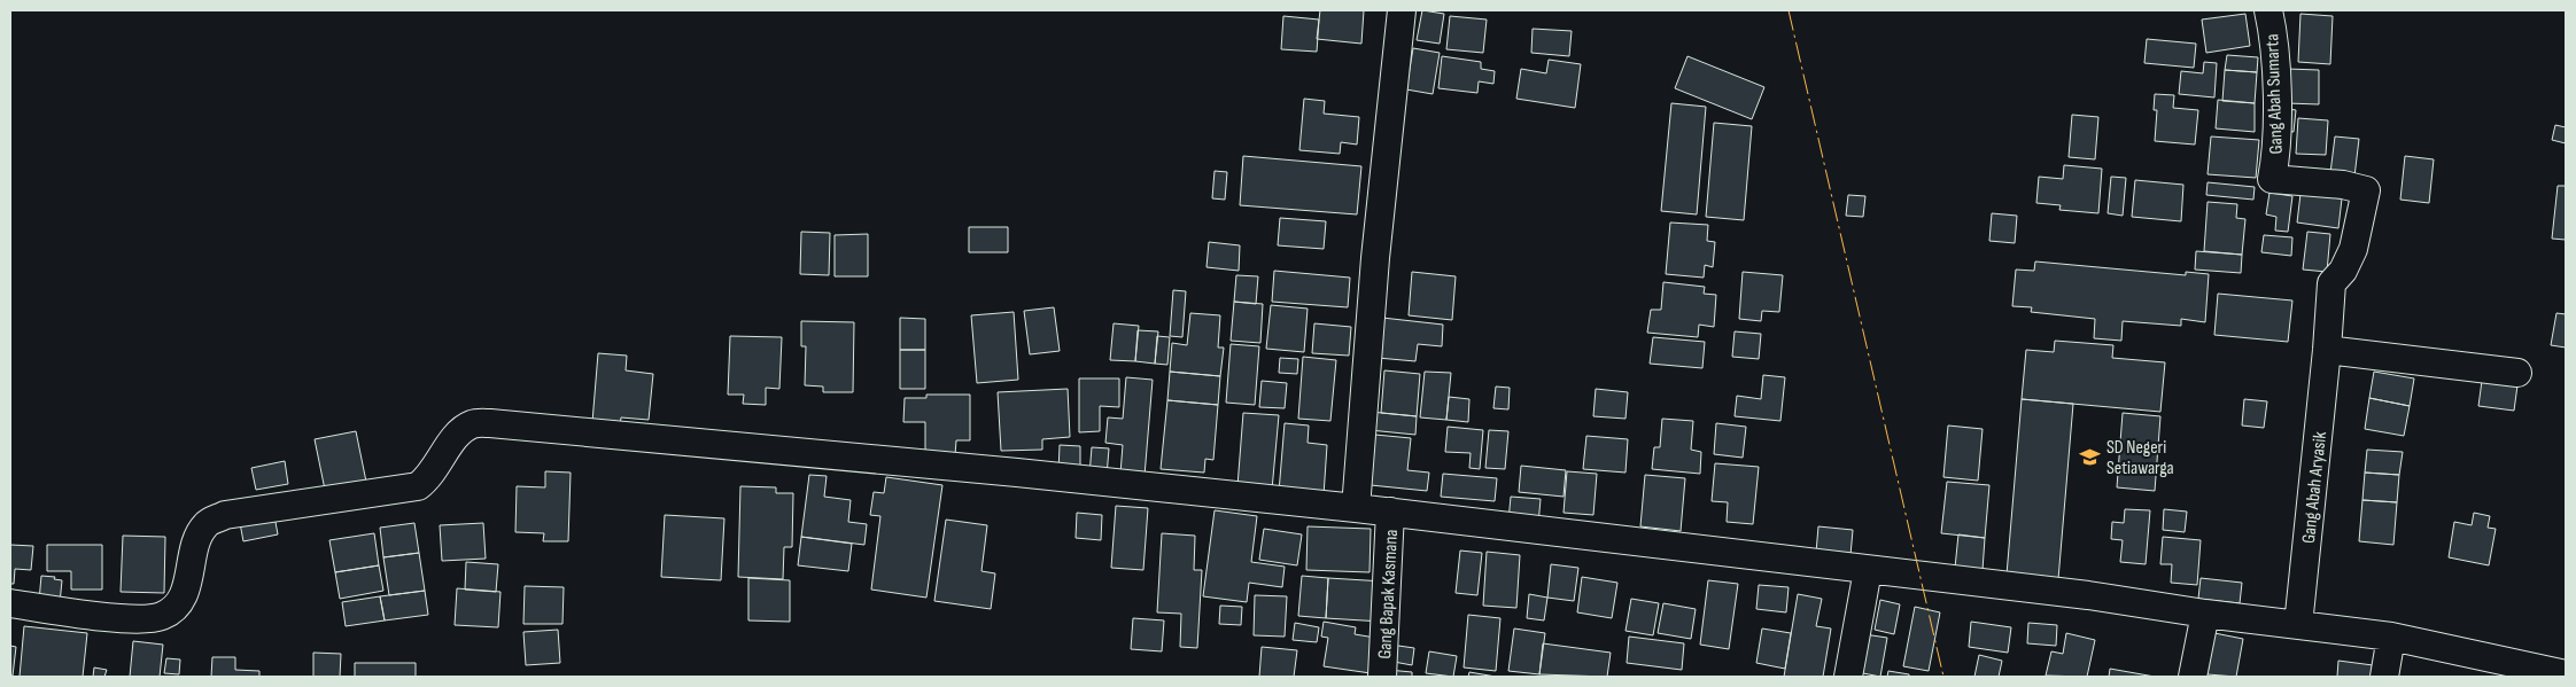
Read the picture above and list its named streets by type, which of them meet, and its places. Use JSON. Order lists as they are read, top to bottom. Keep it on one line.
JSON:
{"streets":{"street":["Gang Abah Sumarta","Gang Abah Aryasik","Gang Bapak Kasmana"]},"crossings":[["Gang Abah Sumarta","Gang Abah Aryasik"]],"places":{"school or university":["SD Negeri Setiawarga"]}}
